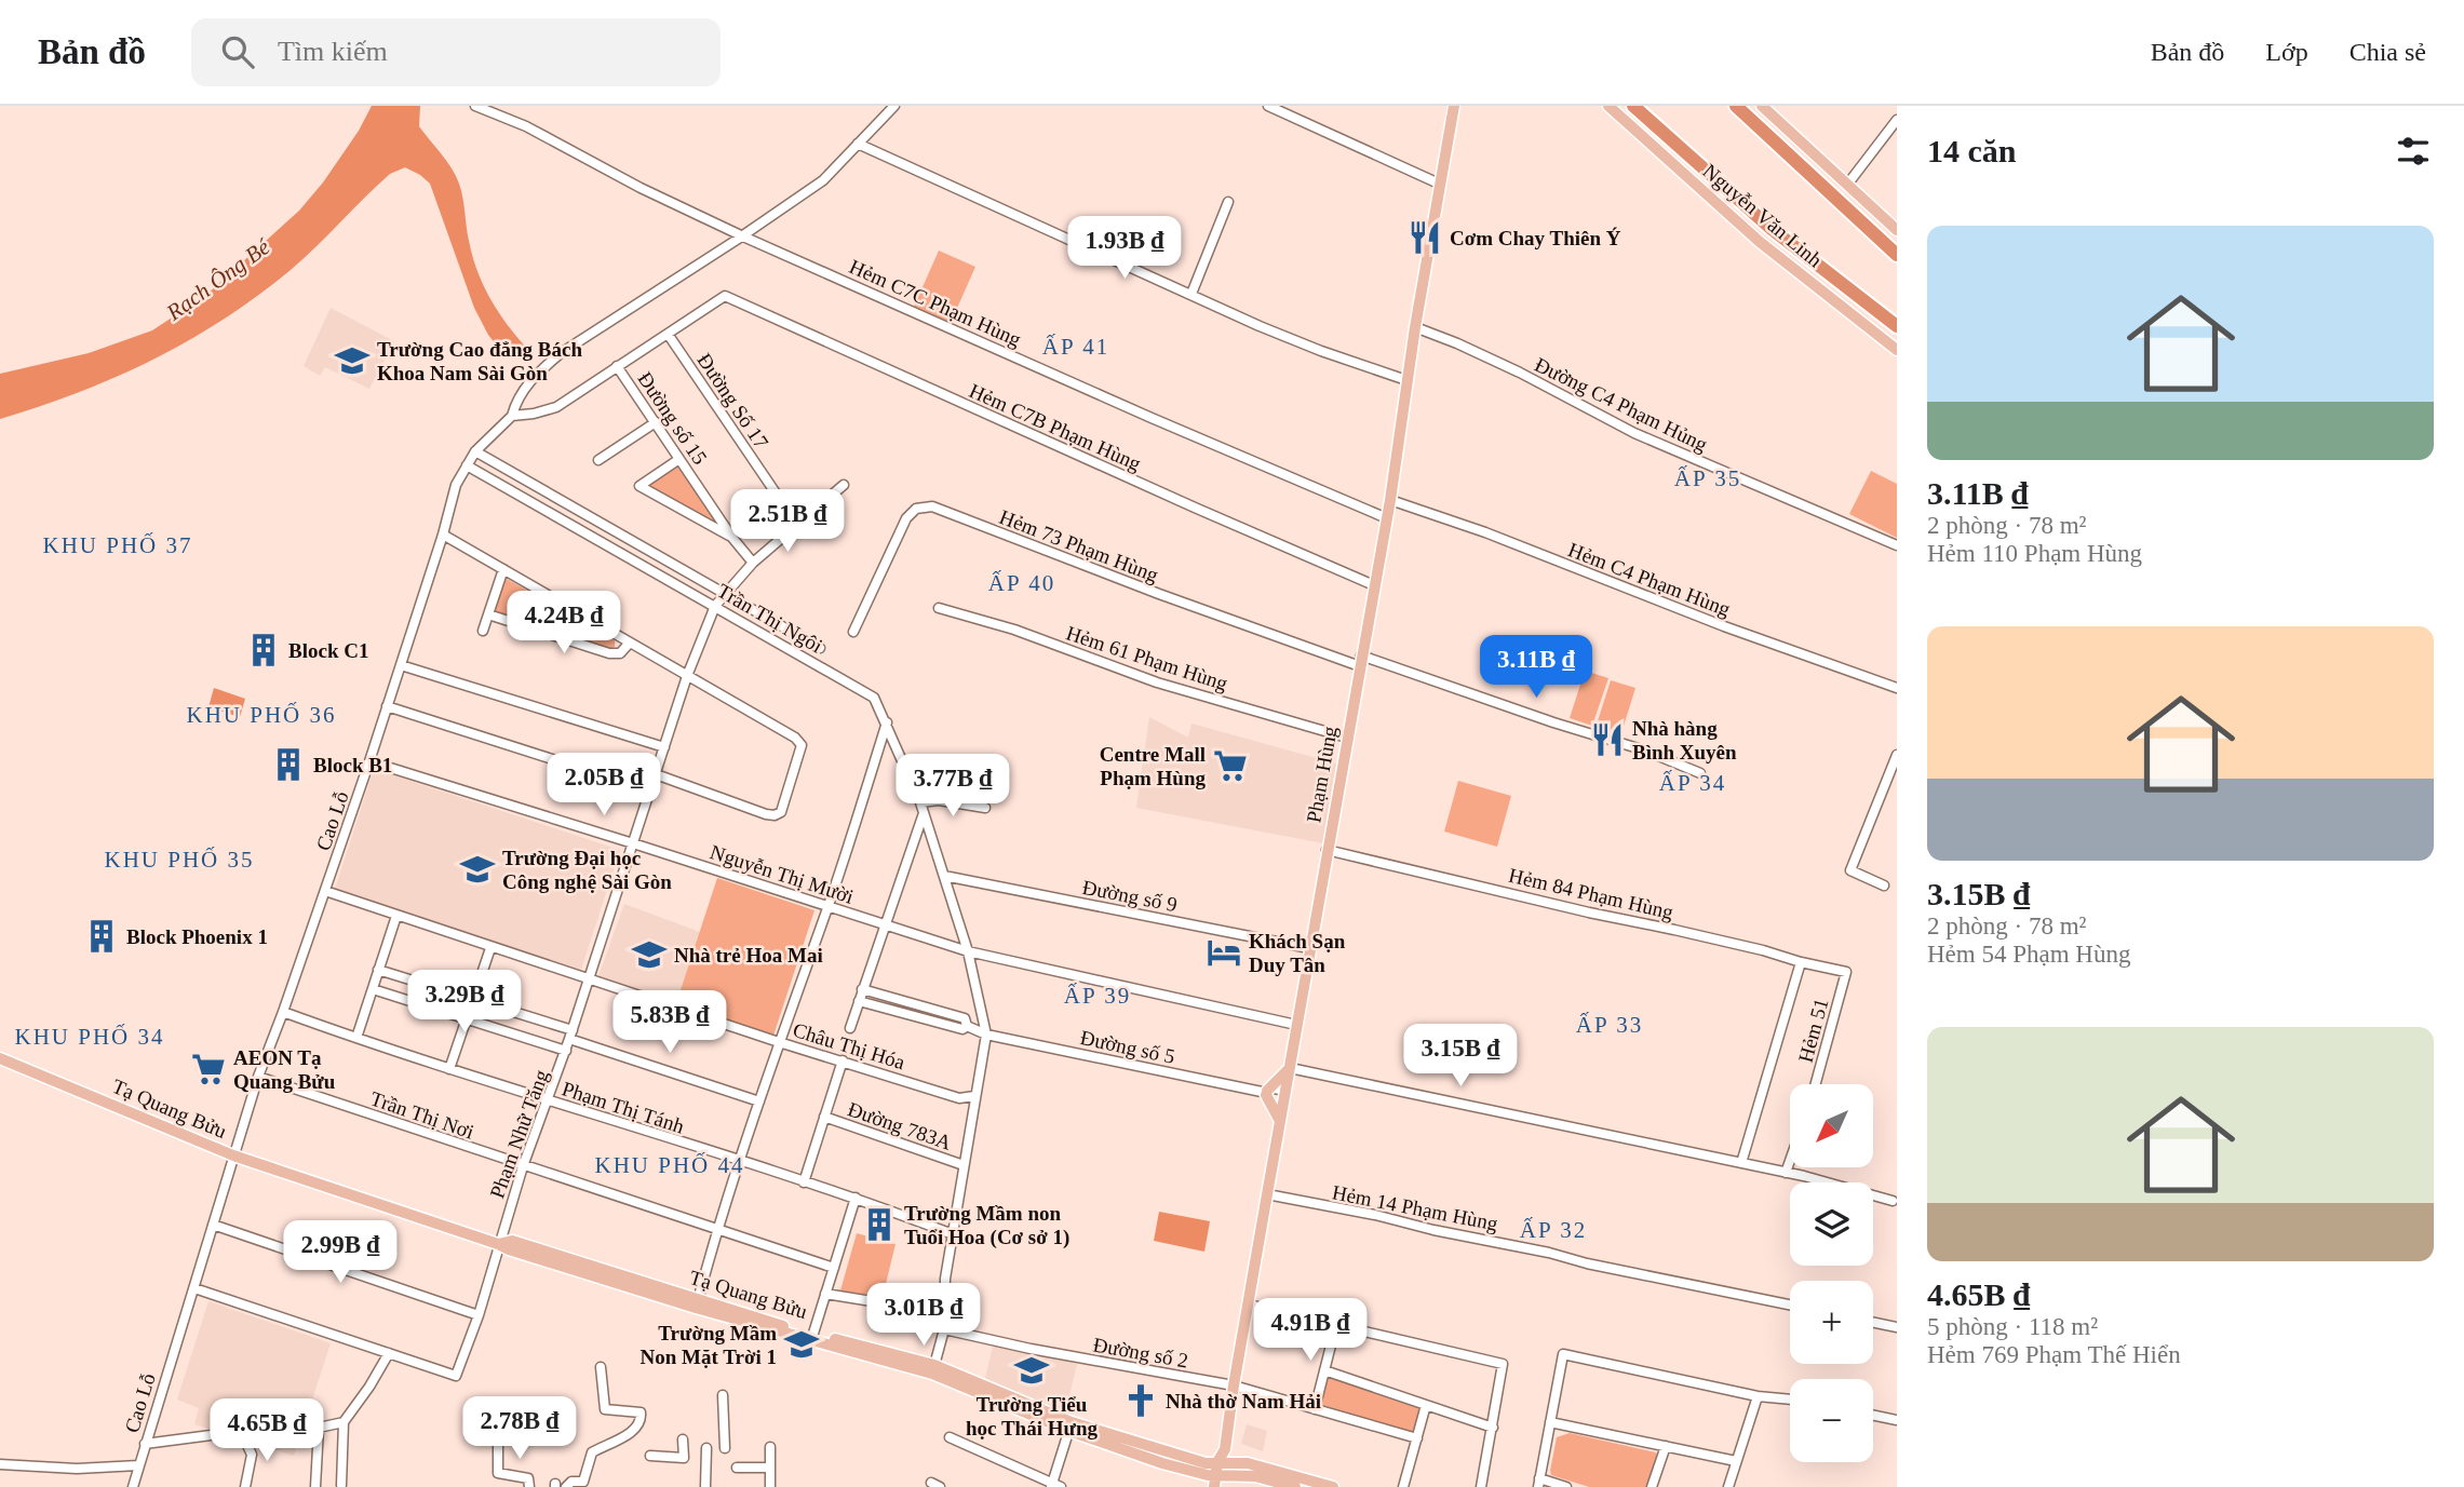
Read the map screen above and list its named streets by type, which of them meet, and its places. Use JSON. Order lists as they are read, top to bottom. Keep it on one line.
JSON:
{"streets":{"highway":["Nguyễn Văn Linh"],"main road":["Phạm Hùng","Tạ Quang Bửu"],"street":["Hẻm C7C Phạm Hùng","Đường Số 17","Đường C4 Phạm Hủng","Đường số 15","Hẻm C7B Phạm Hùng","Hẻm 73 Phạm Hùng","Hẻm C4 Phạm Hùng","Trần Thị Ngôi","Hẻm 61 Phạm Hùng","Cao Lỗ","Nguyễn Thị Mười","Hẻm 84 Phạm Hùng","Đường số 9","Hẻm 51","Châu Thị Hóa","Đường số 5","Phạm Thị Tánh","Trần Thị Nơi","Đường 783A","Phạm Nhữ Tăng","Hẻm 14 Phạm Hùng","Đường số 2"]},"crossings":[["Hẻm C7C Phạm Hùng","Phạm Hùng"],["Hẻm C7C Phạm Hùng","Cao Lỗ"],["Đường Số 17","Hẻm C7B Phạm Hùng"],["Đường Số 17","Phạm Nhữ Tăng"],["Đường C4 Phạm Hủng","Phạm Hùng"],["Đường số 15","Phạm Nhữ Tăng"],["Hẻm C7B Phạm Hùng","Phạm Hùng"],["Hẻm 73 Phạm Hùng","Phạm Hùng"],["Hẻm C4 Phạm Hùng","Phạm Hùng"],["Trần Thị Ngôi","Cao Lỗ"],["Trần Thị Ngôi","Nguyễn Thị Mười"],["Trần Thị Ngôi","Đường số 9"],["Trần Thị Ngôi","Đường số 5"],["Trần Thị Ngôi","Phạm Nhữ Tăng"],["Hẻm 61 Phạm Hùng","Phạm Hùng"],["Phạm Hùng","Nguyễn Thị Mười"],["Phạm Hùng","Hẻm 84 Phạm Hùng"],["Phạm Hùng","Đường số 9"],["Phạm Hùng","Đường số 5"],["Phạm Hùng","Tạ Quang Bửu"],["Phạm Hùng","Hẻm 14 Phạm Hùng"],["Phạm Hùng","Đường số 2"],["Cao Lỗ","Nguyễn Thị Mười"],["Cao Lỗ","Châu Thị Hóa"],["Cao Lỗ","Phạm Thị Tánh"],["Cao Lỗ","Tạ Quang Bửu"],["Cao Lỗ","Trần Thị Nơi"],["Nguyễn Thị Mười","Phạm Nhữ Tăng"],["Hẻm 84 Phạm Hùng","Hẻm 51"],["Châu Thị Hóa","Phạm Nhữ Tăng"],["Phạm Thị Tánh","Phạm Nhữ Tăng"],["Tạ Quang Bửu","Phạm Nhữ Tăng"],["Trần Thị Nơi","Phạm Nhữ Tăng"]],"districts":["ẤP 41","ẤP 35","KHU PHỐ 37","ẤP 40","KHU PHỐ 36","ẤP 34","KHU PHỐ 35","ẤP 39","ẤP 33","KHU PHỐ 34","KHU PHỐ 44","ẤP 32"],"water":["Rạch Ông Bé"],"places":{"restaurant":["Cơm Chay Thiên Ý","Nhà hàng Bình Xuyên"],"school or university":["Trường Cao đẳng Bách Khoa Nam Sài Gòn","Trường Đại học Công nghệ Sài Gòn","Nhà trẻ Hoa Mai","Trường Mầm Non Mặt Trời 1","Trường Tiểu học Thái Hưng"],"building":["Block C1","Block B1","Block Phoenix 1","Trường Mầm non Tuổi Hoa (Cơ sở 1)"],"supermarket":["Centre Mall Phạm Hùng","AEON Tạ Quang Bửu"],"hotel":["Khách Sạn Duy Tân"],"church":["Nhà thờ Nam Hải"]},"north":"bottom left","page":{"header":"Bản đồ","search":"Tìm kiếm","nav":["Bản đồ","Lớp","Chia sẻ"],"heading":"14 căn","list":[{"name":"3.11B ₫","note":"2 phòng · 78 m² · Hẻm 110 Phạm Hùng"},{"name":"3.15B ₫","note":"2 phòng · 78 m² · Hẻm 54 Phạm Hùng"},{"name":"4.65B ₫","note":"5 phòng · 118 m² · Hẻm 769 Phạm Thế Hiển"}],"price":["1.93B ₫","2.51B ₫","4.24B ₫","3.11B ₫","2.05B ₫","3.77B ₫","3.29B ₫","5.83B ₫","3.15B ₫","2.99B ₫","3.01B ₫","4.91B ₫","2.78B ₫","4.65B ₫"],"map_buttons":["+","−"]}}
